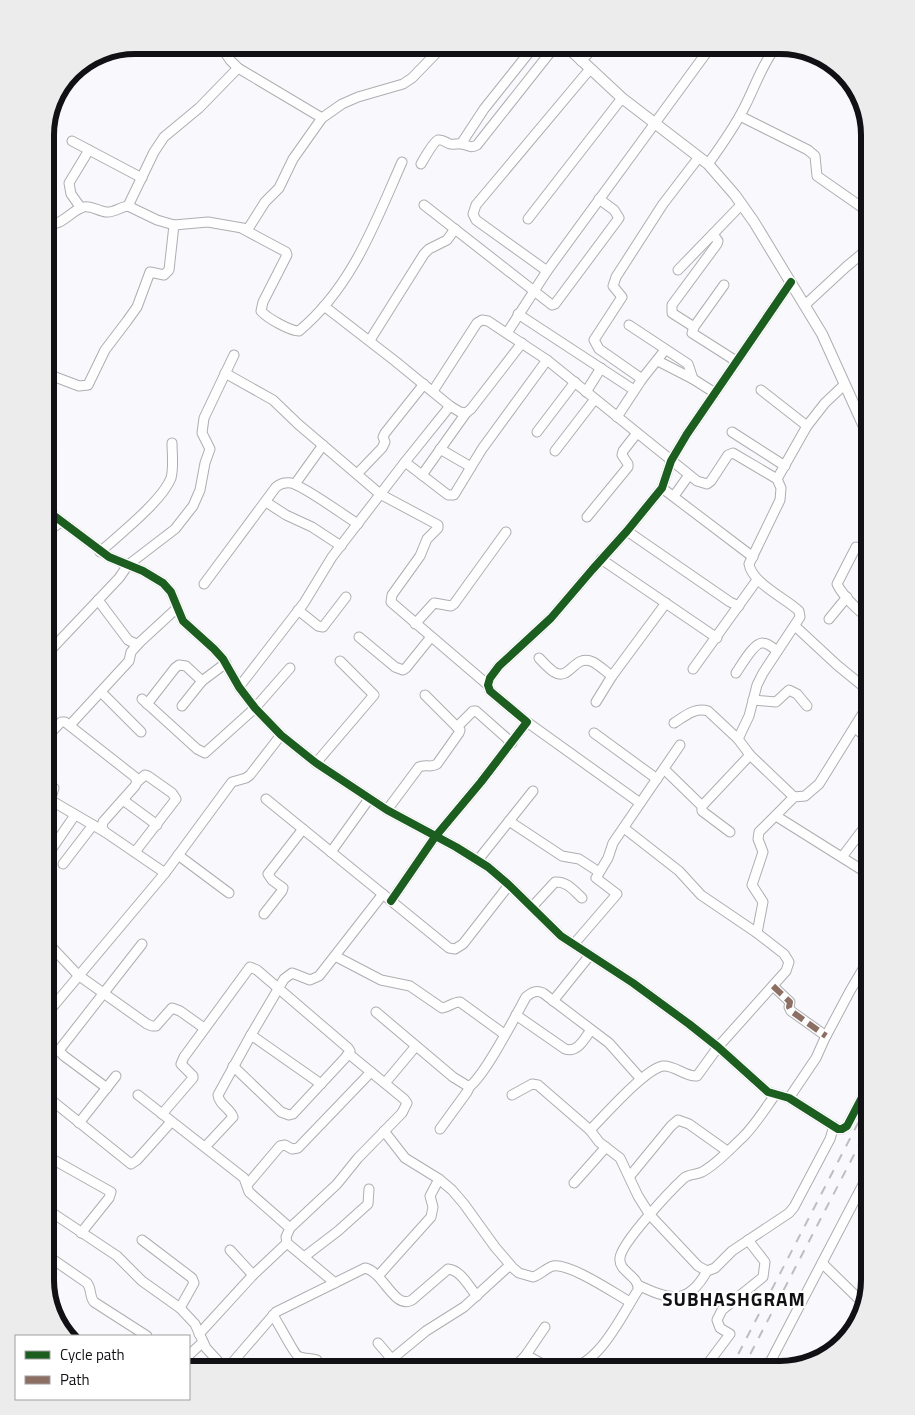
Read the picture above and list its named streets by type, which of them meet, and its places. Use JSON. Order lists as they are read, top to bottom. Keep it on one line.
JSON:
{"districts":["SUBHASHGRAM"],"legend":["Cycle path","Path"]}
